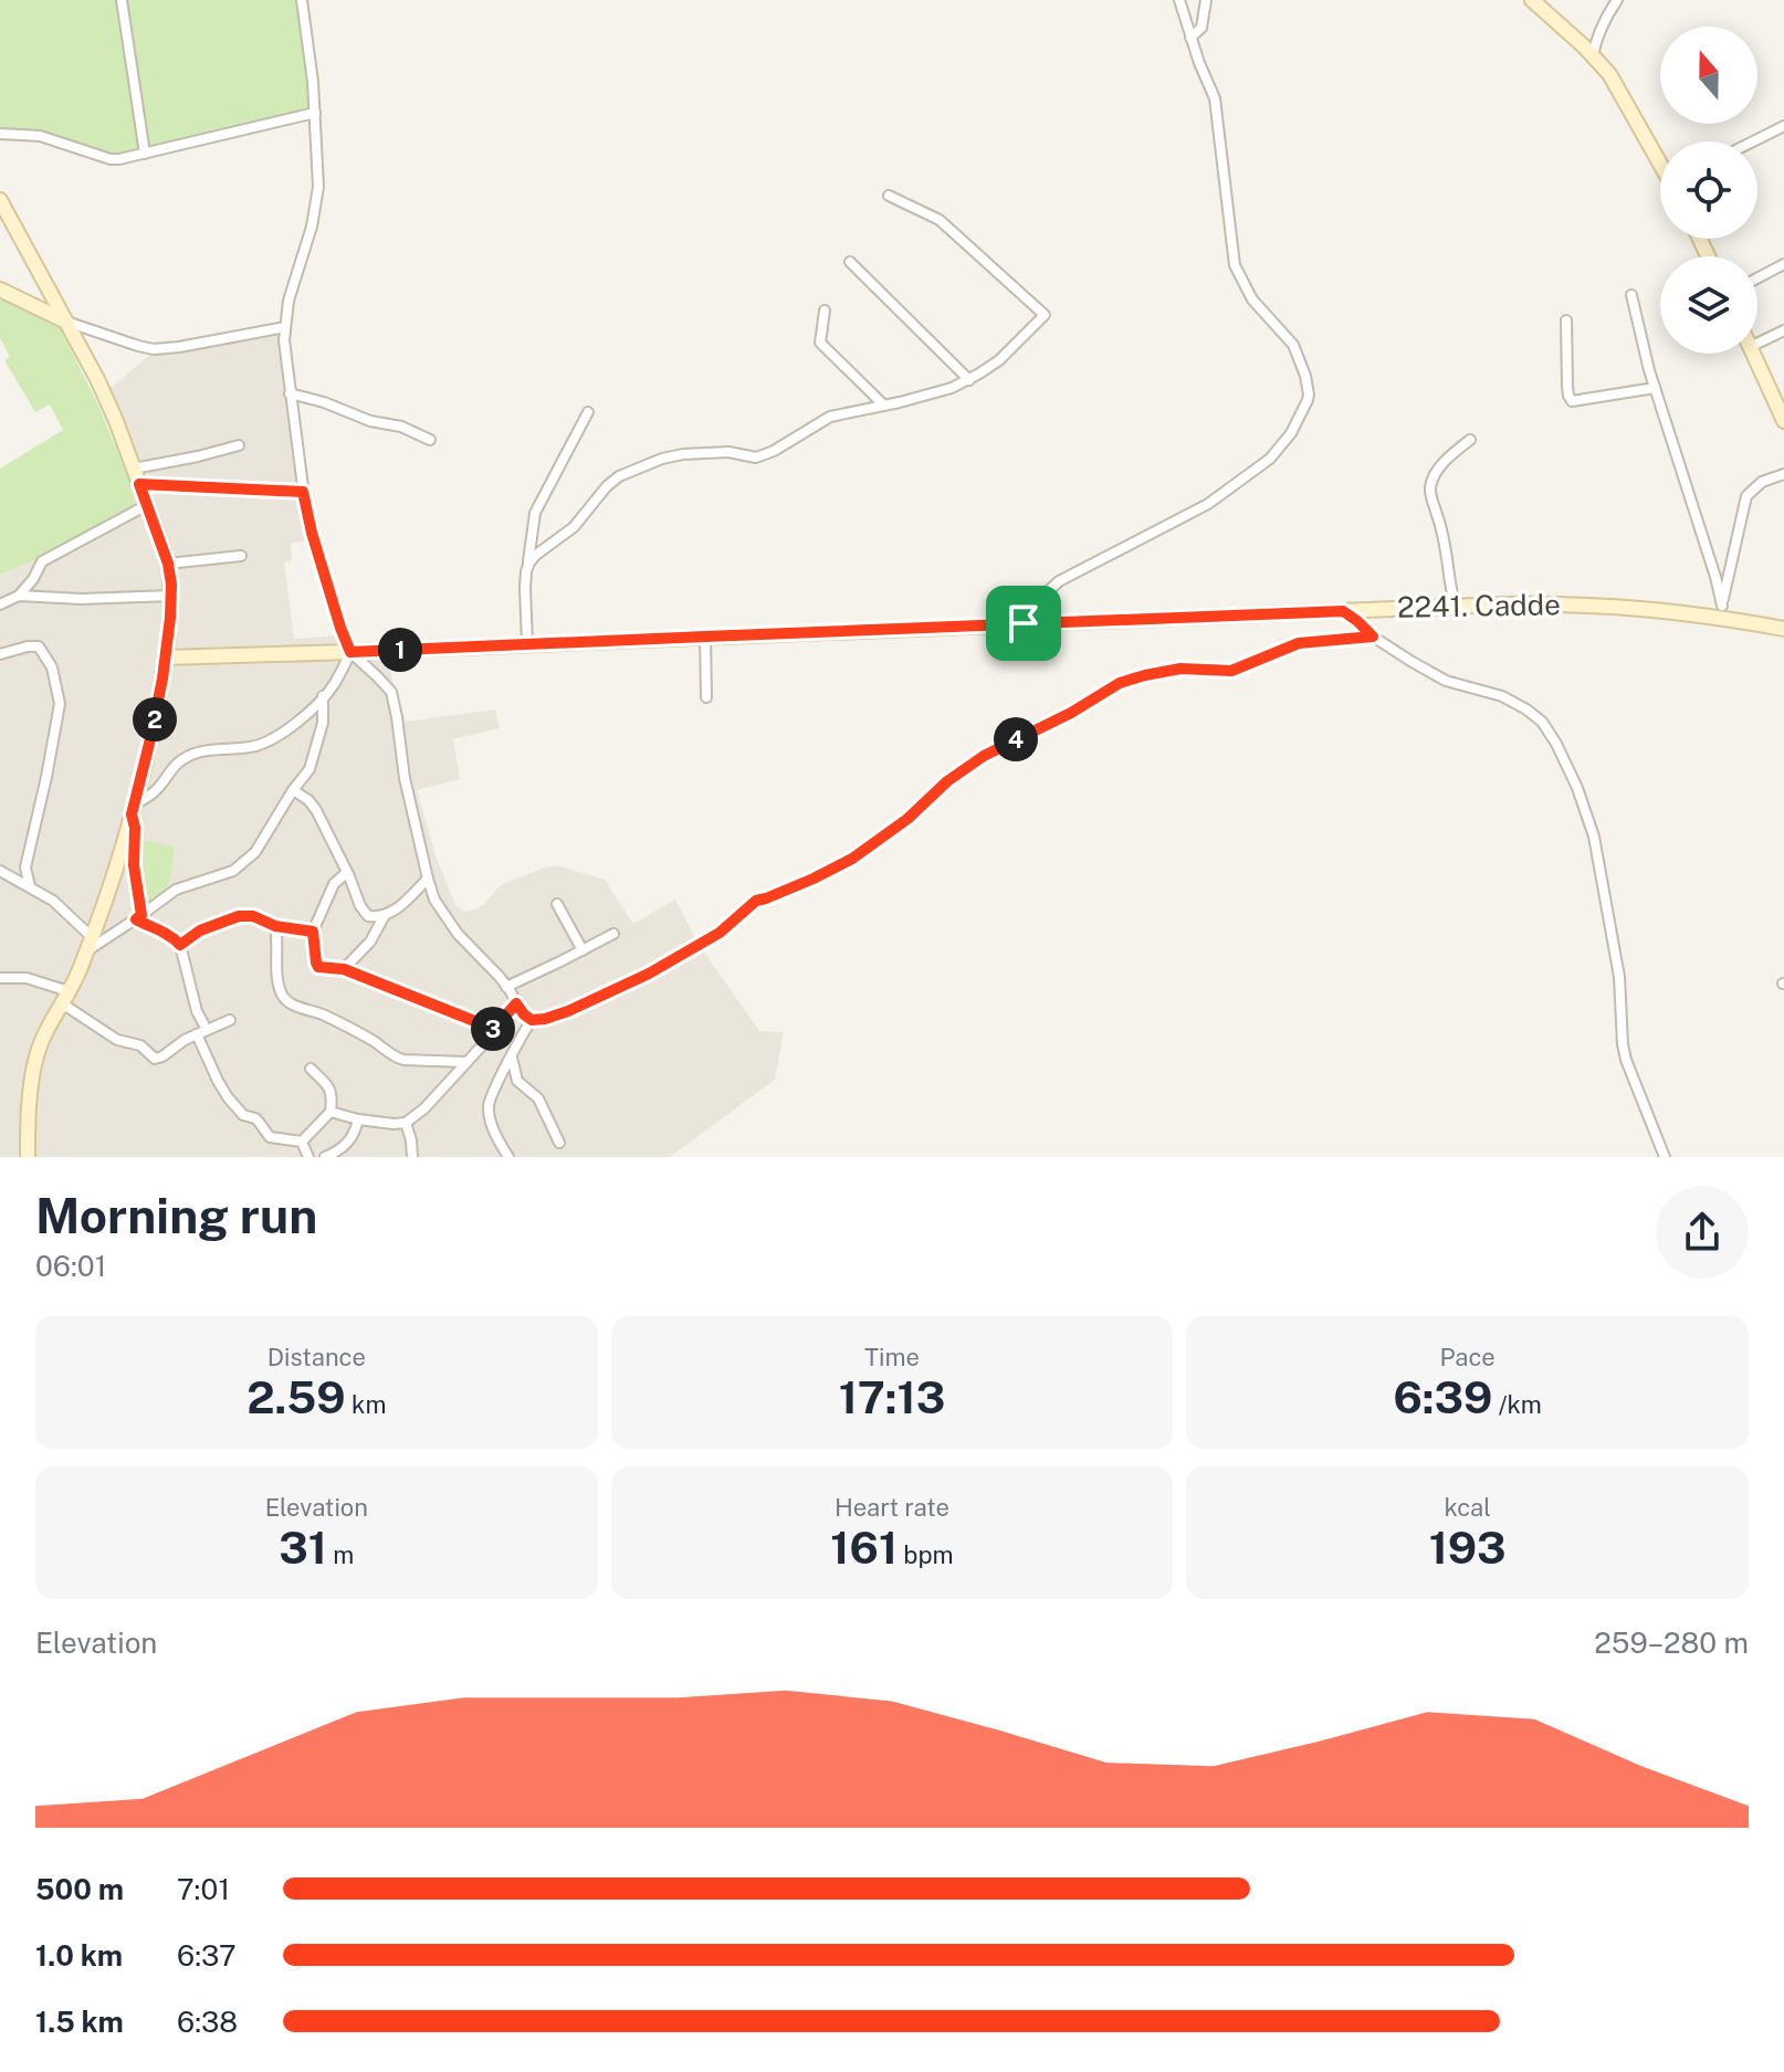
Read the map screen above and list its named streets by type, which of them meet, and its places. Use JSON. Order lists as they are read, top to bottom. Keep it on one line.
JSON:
{"streets":{"street":["2241. Cadde"]},"north":"top","page":{"pins":["1","2","4","3"],"heading":["Morning run","06:01"],"stats":[["Distance","2.59 km"],["Time","17:13"],["Pace","6:39 /km"],["Elevation","31 m"],["Heart rate","161 bpm"],["kcal","193"]],"chart":["Elevation","259–280 m"],"list":[{"name":"500 m","note":"7:01"},{"name":"1.0 km","note":"6:37"},{"name":"1.5 km","note":"6:38"}]}}
